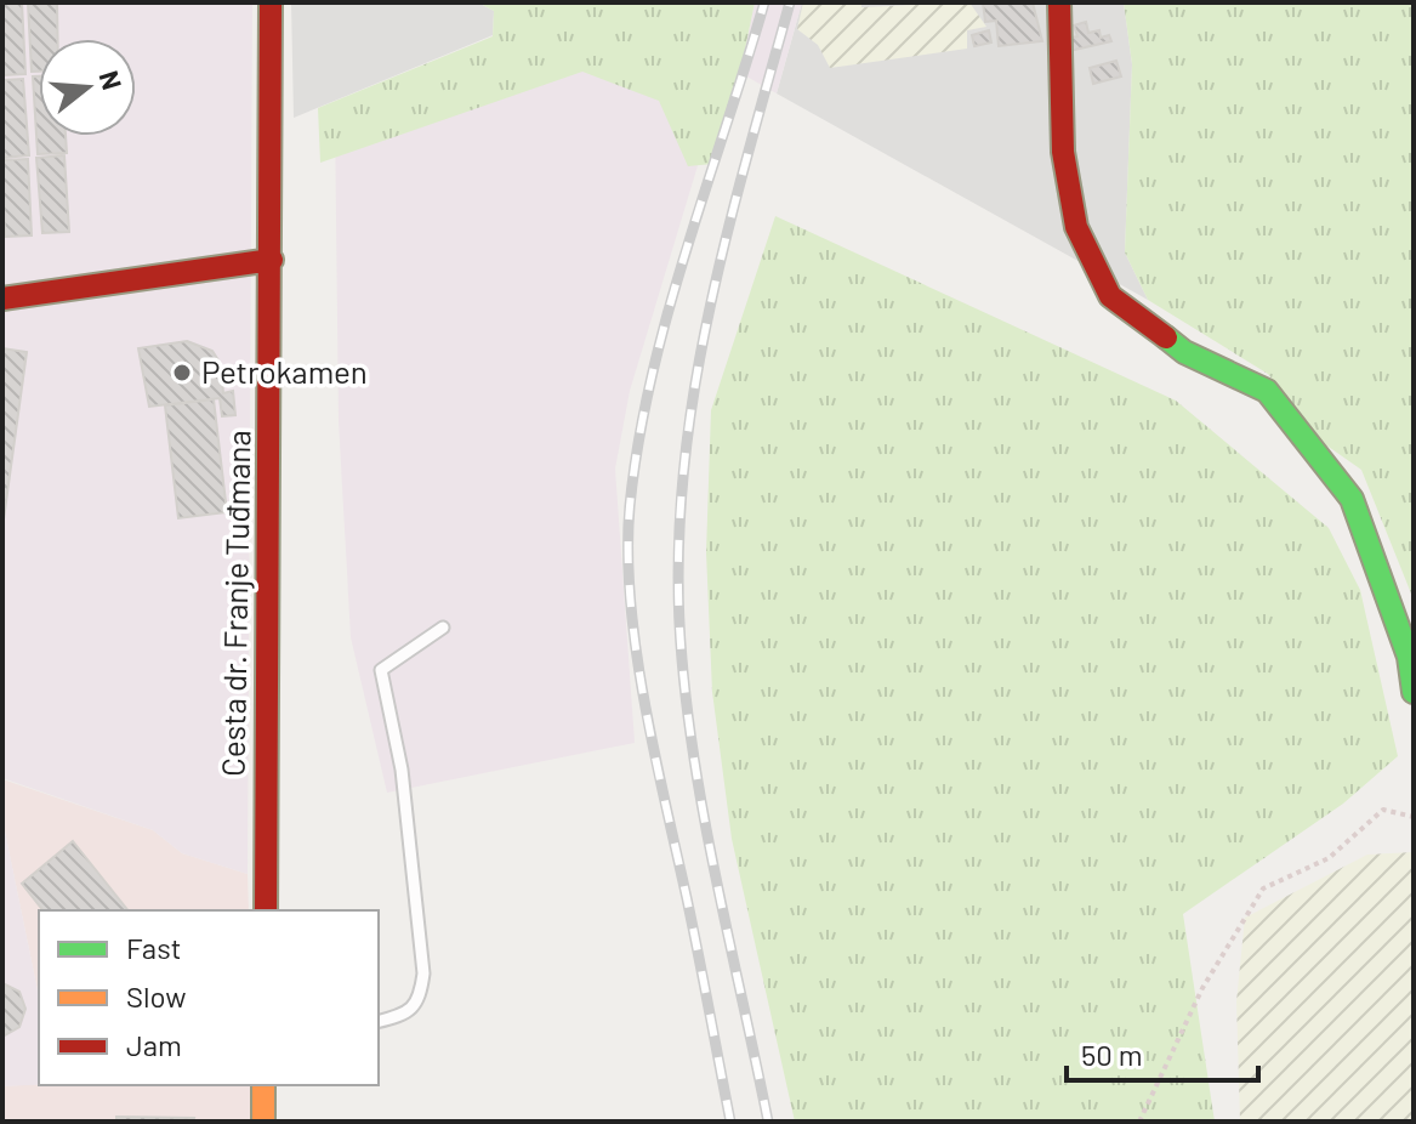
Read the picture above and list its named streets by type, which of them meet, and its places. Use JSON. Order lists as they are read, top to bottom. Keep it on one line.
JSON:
{"streets":{"street":["Cesta dr. Franje Tuđmana"]},"places":["Petrokamen"],"legend":["Fast","Slow","Jam"],"scale_bar":"50 m","north":"right"}
